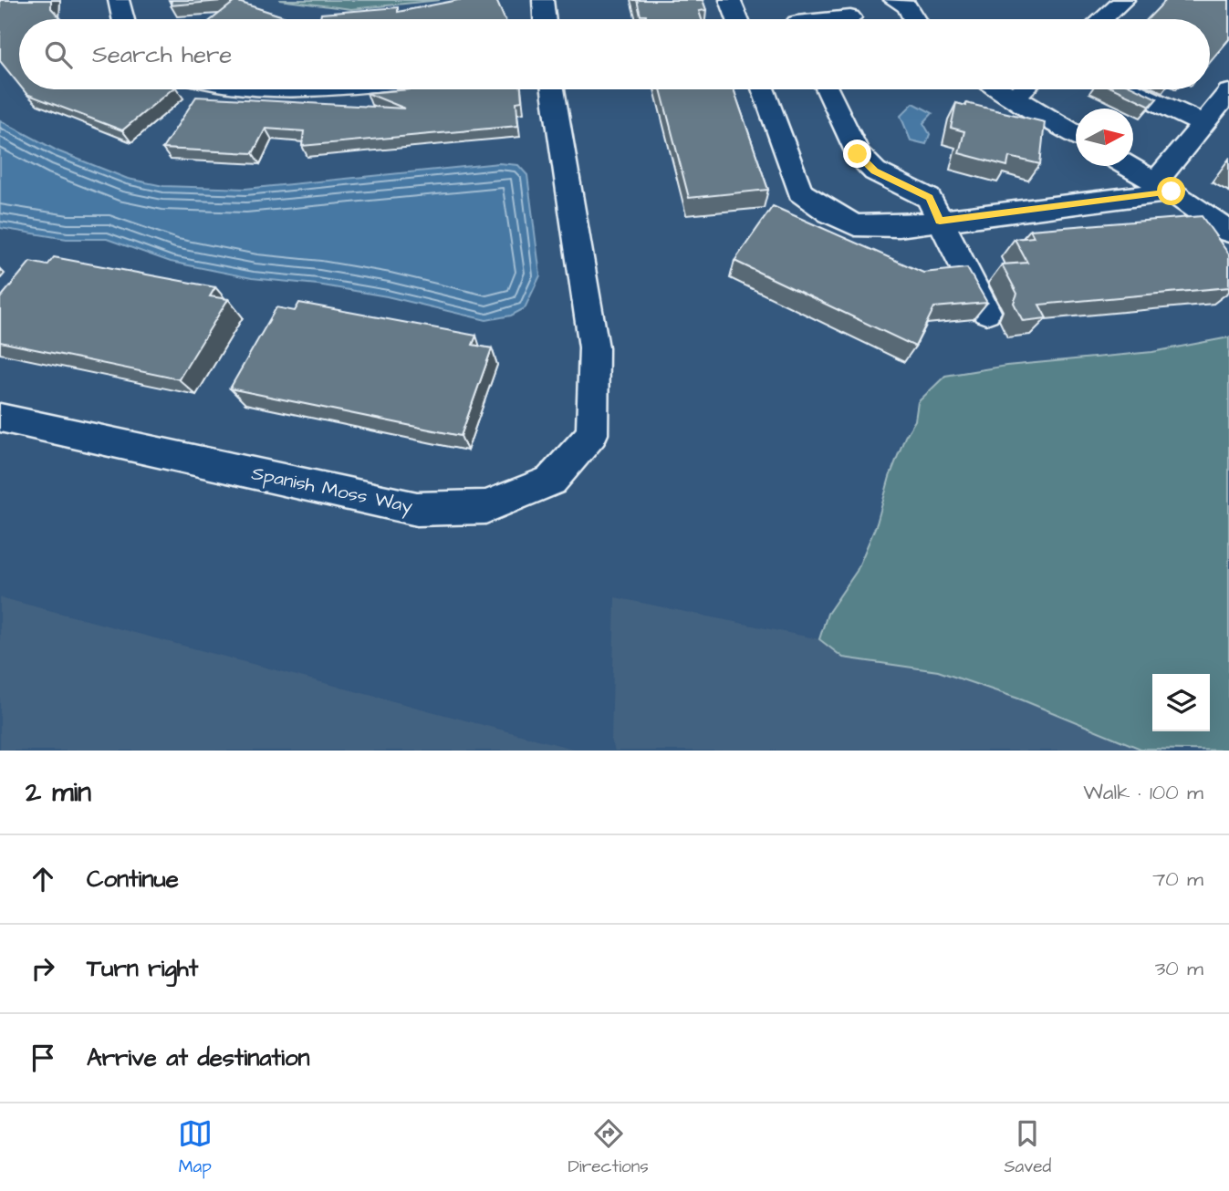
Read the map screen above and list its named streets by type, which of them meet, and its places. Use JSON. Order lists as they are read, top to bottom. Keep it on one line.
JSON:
{"streets":{"street":["Spanish Moss Way"]},"north":"right","page":{"search":"Search here","heading":["2 min","Walk · 100 m"],"list":[["Continue","70 m"],["Turn right","30 m"],"Arrive at destination"],"nav":["Map","Directions","Saved"]}}
